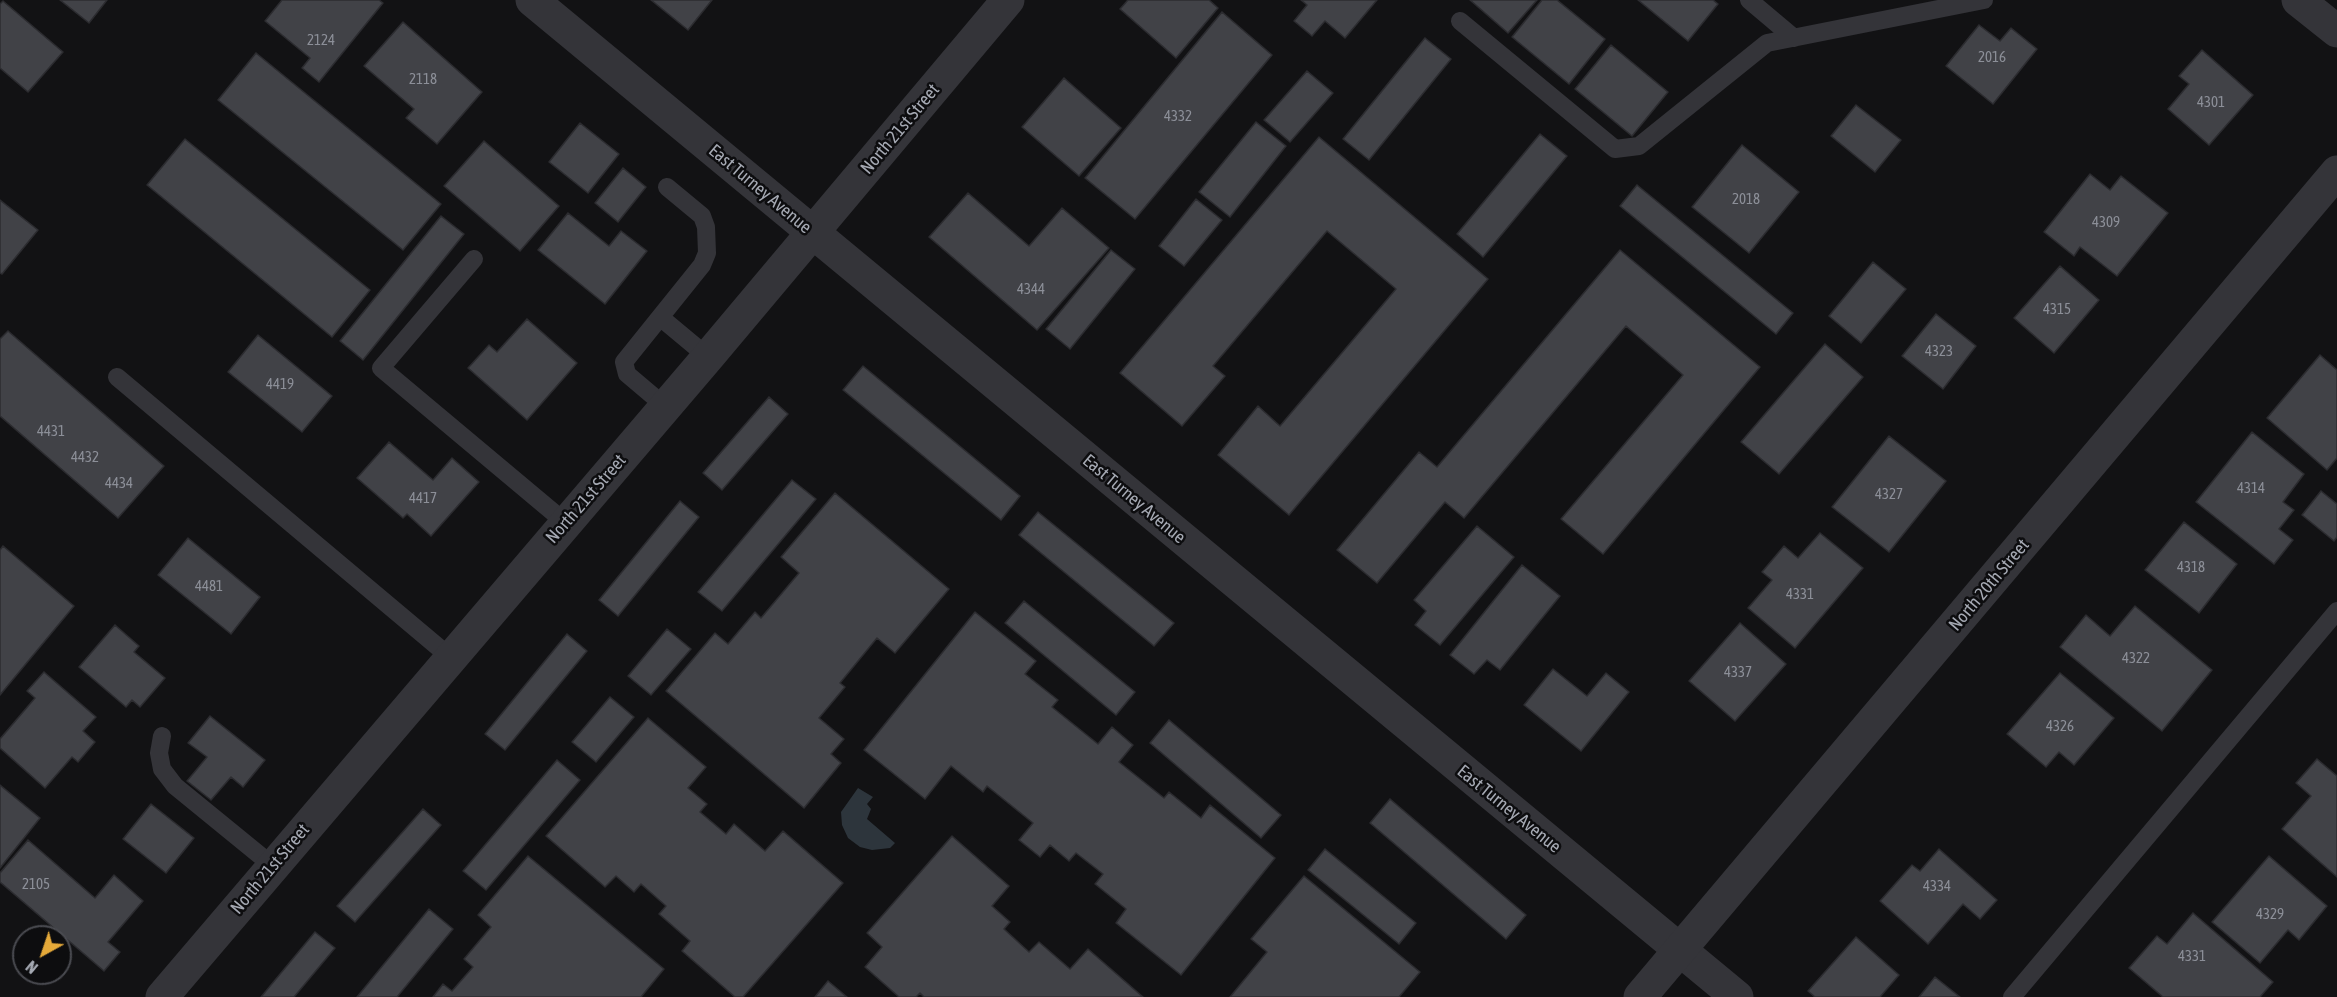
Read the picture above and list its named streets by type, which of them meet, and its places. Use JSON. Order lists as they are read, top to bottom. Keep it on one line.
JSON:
{"streets":{"street":["North 21st Street","East Turney Avenue","North 20th Street"]},"crossings":[["North 21st Street","East Turney Avenue"],["East Turney Avenue","North 20th Street"]],"house_numbers":["2124","2016","2118","4301","4332","2018","4309","4344","4315","4323","4419","4431","4432","4434","4314","4327","4417","4318","4481","4331","4322","4337","4326","2105","4334","4329","4331"],"north":"bottom left"}
